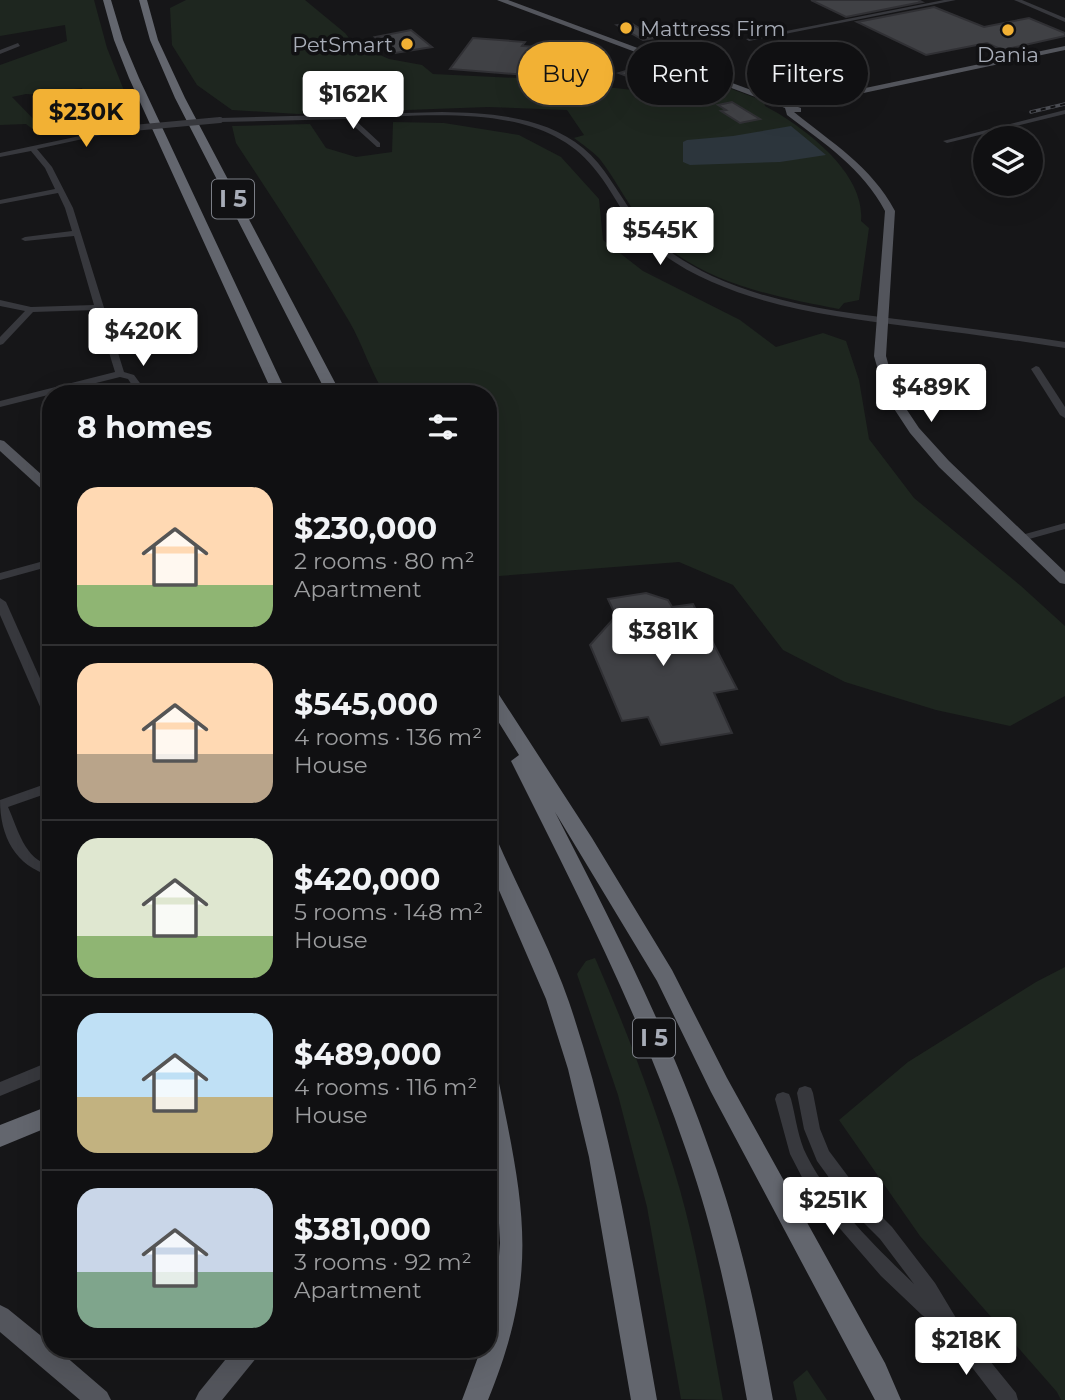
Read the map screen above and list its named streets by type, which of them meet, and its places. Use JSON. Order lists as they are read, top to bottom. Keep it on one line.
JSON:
{"streets":{"highway":["I 5"]},"places":["Mattress Firm","Dania","PetSmart"],"page":{"chip":["Buy","Rent","Filters"],"price":["$162K","$230K","$545K","$420K","$489K","$381K","$251K","$218K"],"heading":"8 homes","list":[{"name":"$230,000","note":"2 rooms · 80 m² · Apartment"},{"name":"$545,000","note":"4 rooms · 136 m² · House"},{"name":"$420,000","note":"5 rooms · 148 m² · House"},{"name":"$489,000","note":"4 rooms · 116 m² · House"},{"name":"$381,000","note":"3 rooms · 92 m² · Apartment"}]}}
